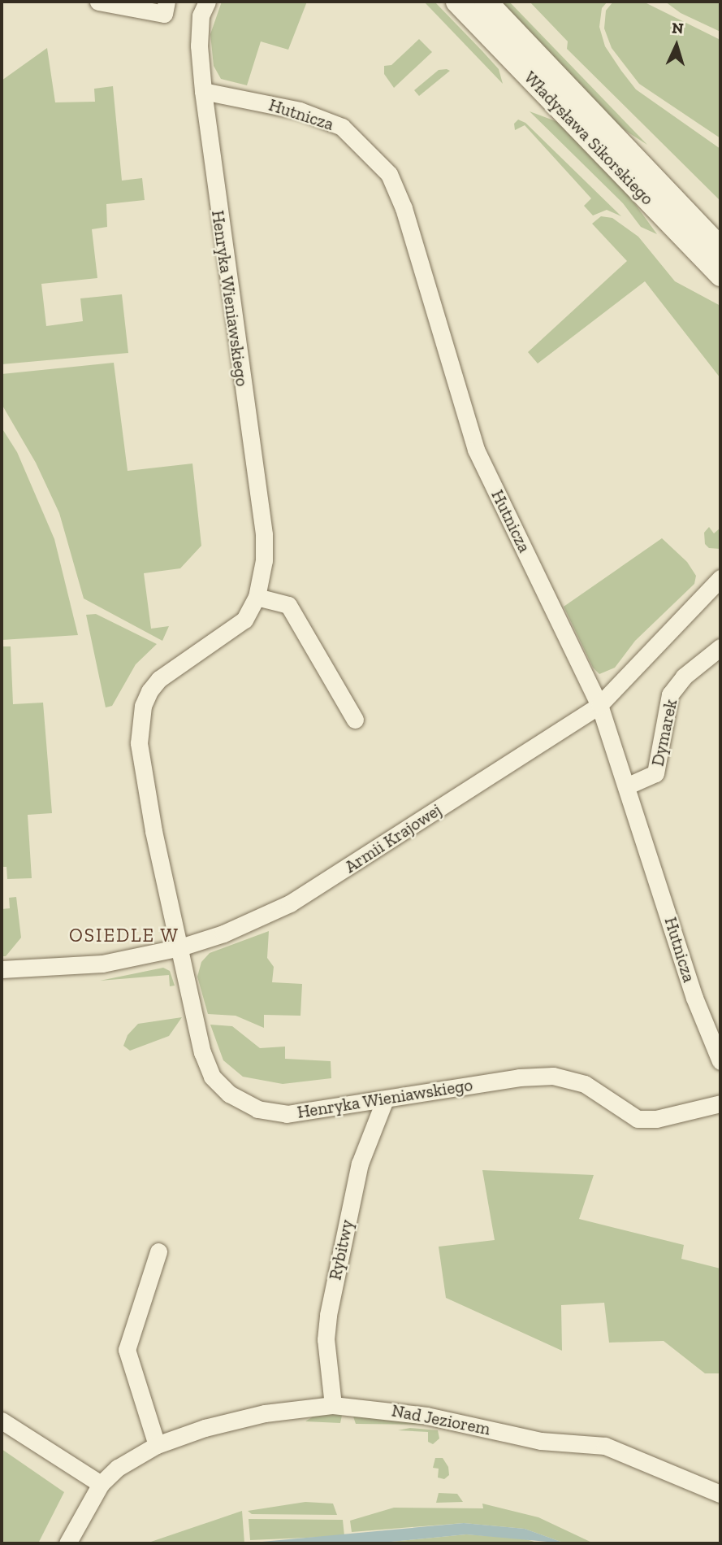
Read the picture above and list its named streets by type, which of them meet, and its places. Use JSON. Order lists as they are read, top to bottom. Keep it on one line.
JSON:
{"streets":{"street":["Hutnicza","Władysława Sikorskiego","Henryka Wieniawskiego","Dymarek","Armii Krajowej","Rybitwy","Nad Jeziorem"]},"crossings":[["Hutnicza","Henryka Wieniawskiego"],["Hutnicza","Dymarek"],["Hutnicza","Armii Krajowej"],["Henryka Wieniawskiego","Armii Krajowej"],["Henryka Wieniawskiego","Rybitwy"],["Rybitwy","Nad Jeziorem"]],"districts":["OSIEDLE W"],"north":"top"}
